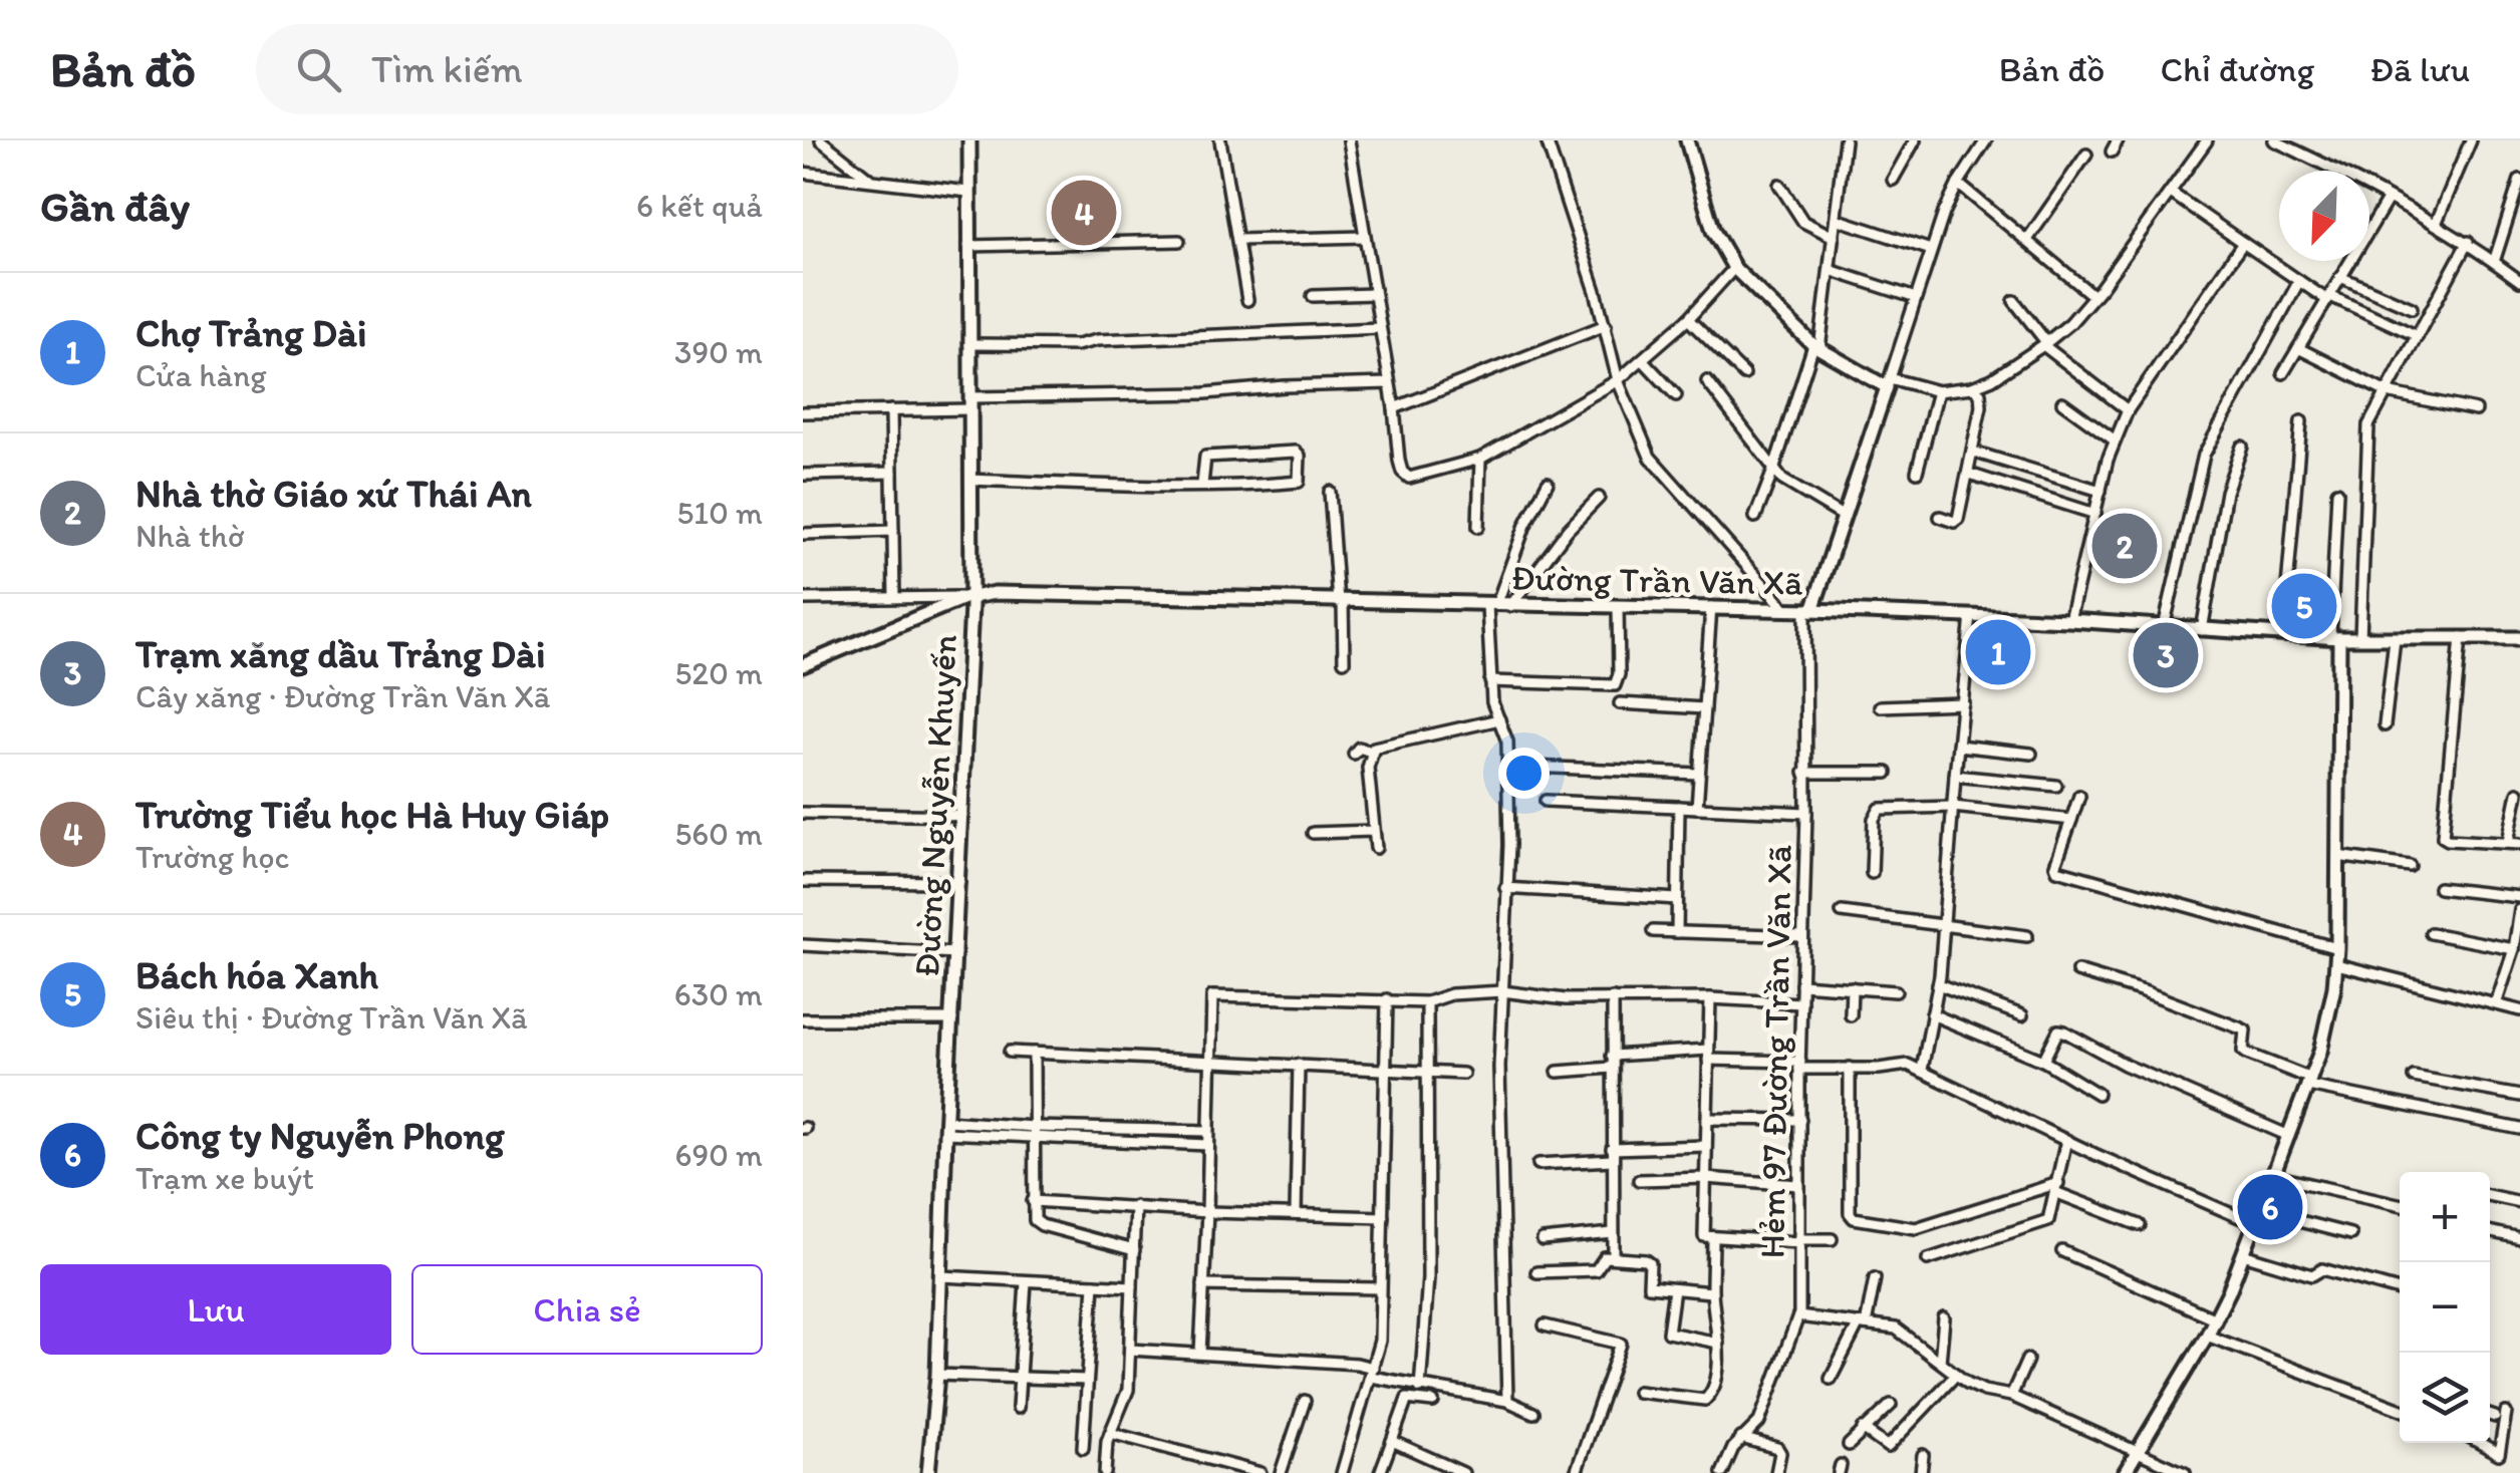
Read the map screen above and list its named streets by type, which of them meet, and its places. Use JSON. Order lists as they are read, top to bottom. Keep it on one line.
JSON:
{"streets":{"street":["Đường Trần Văn Xã","Đường Nguyễn Khuyến","Hẻm 97 Đường Trần Văn Xã"]},"crossings":[["Đường Trần Văn Xã","Đường Nguyễn Khuyến"],["Đường Trần Văn Xã","Hẻm 97 Đường Trần Văn Xã"]],"north":"bottom left","page":{"header":"Bản đồ","search":"Tìm kiếm","nav":["Bản đồ","Chỉ đường","Đã lưu"],"heading":["Gần đây","6 kết quả"],"pins":["4","2","5","1","3","6"],"list":[{"mark":"1","name":"Chợ Trảng Dài","note":"Cửa hàng","value":"390 m"},{"mark":"2","name":"Nhà thờ Giáo xứ Thái An","note":"Nhà thờ","value":"510 m"},{"mark":"3","name":"Trạm xăng dầu Trảng Dài","note":"Cây xăng · Đường Trần Văn Xã","value":"520 m"},{"mark":"4","name":"Trường Tiểu học Hà Huy Giáp","note":"Trường học","value":"560 m"},{"mark":"5","name":"Bách hóa Xanh","note":"Siêu thị · Đường Trần Văn Xã","value":"630 m"},{"mark":"6","name":"Công ty Nguyễn Phong","note":"Trạm xe buýt","value":"690 m"}],"map_buttons":["+","−"],"buttons":["Lưu","Chia sẻ"]}}
